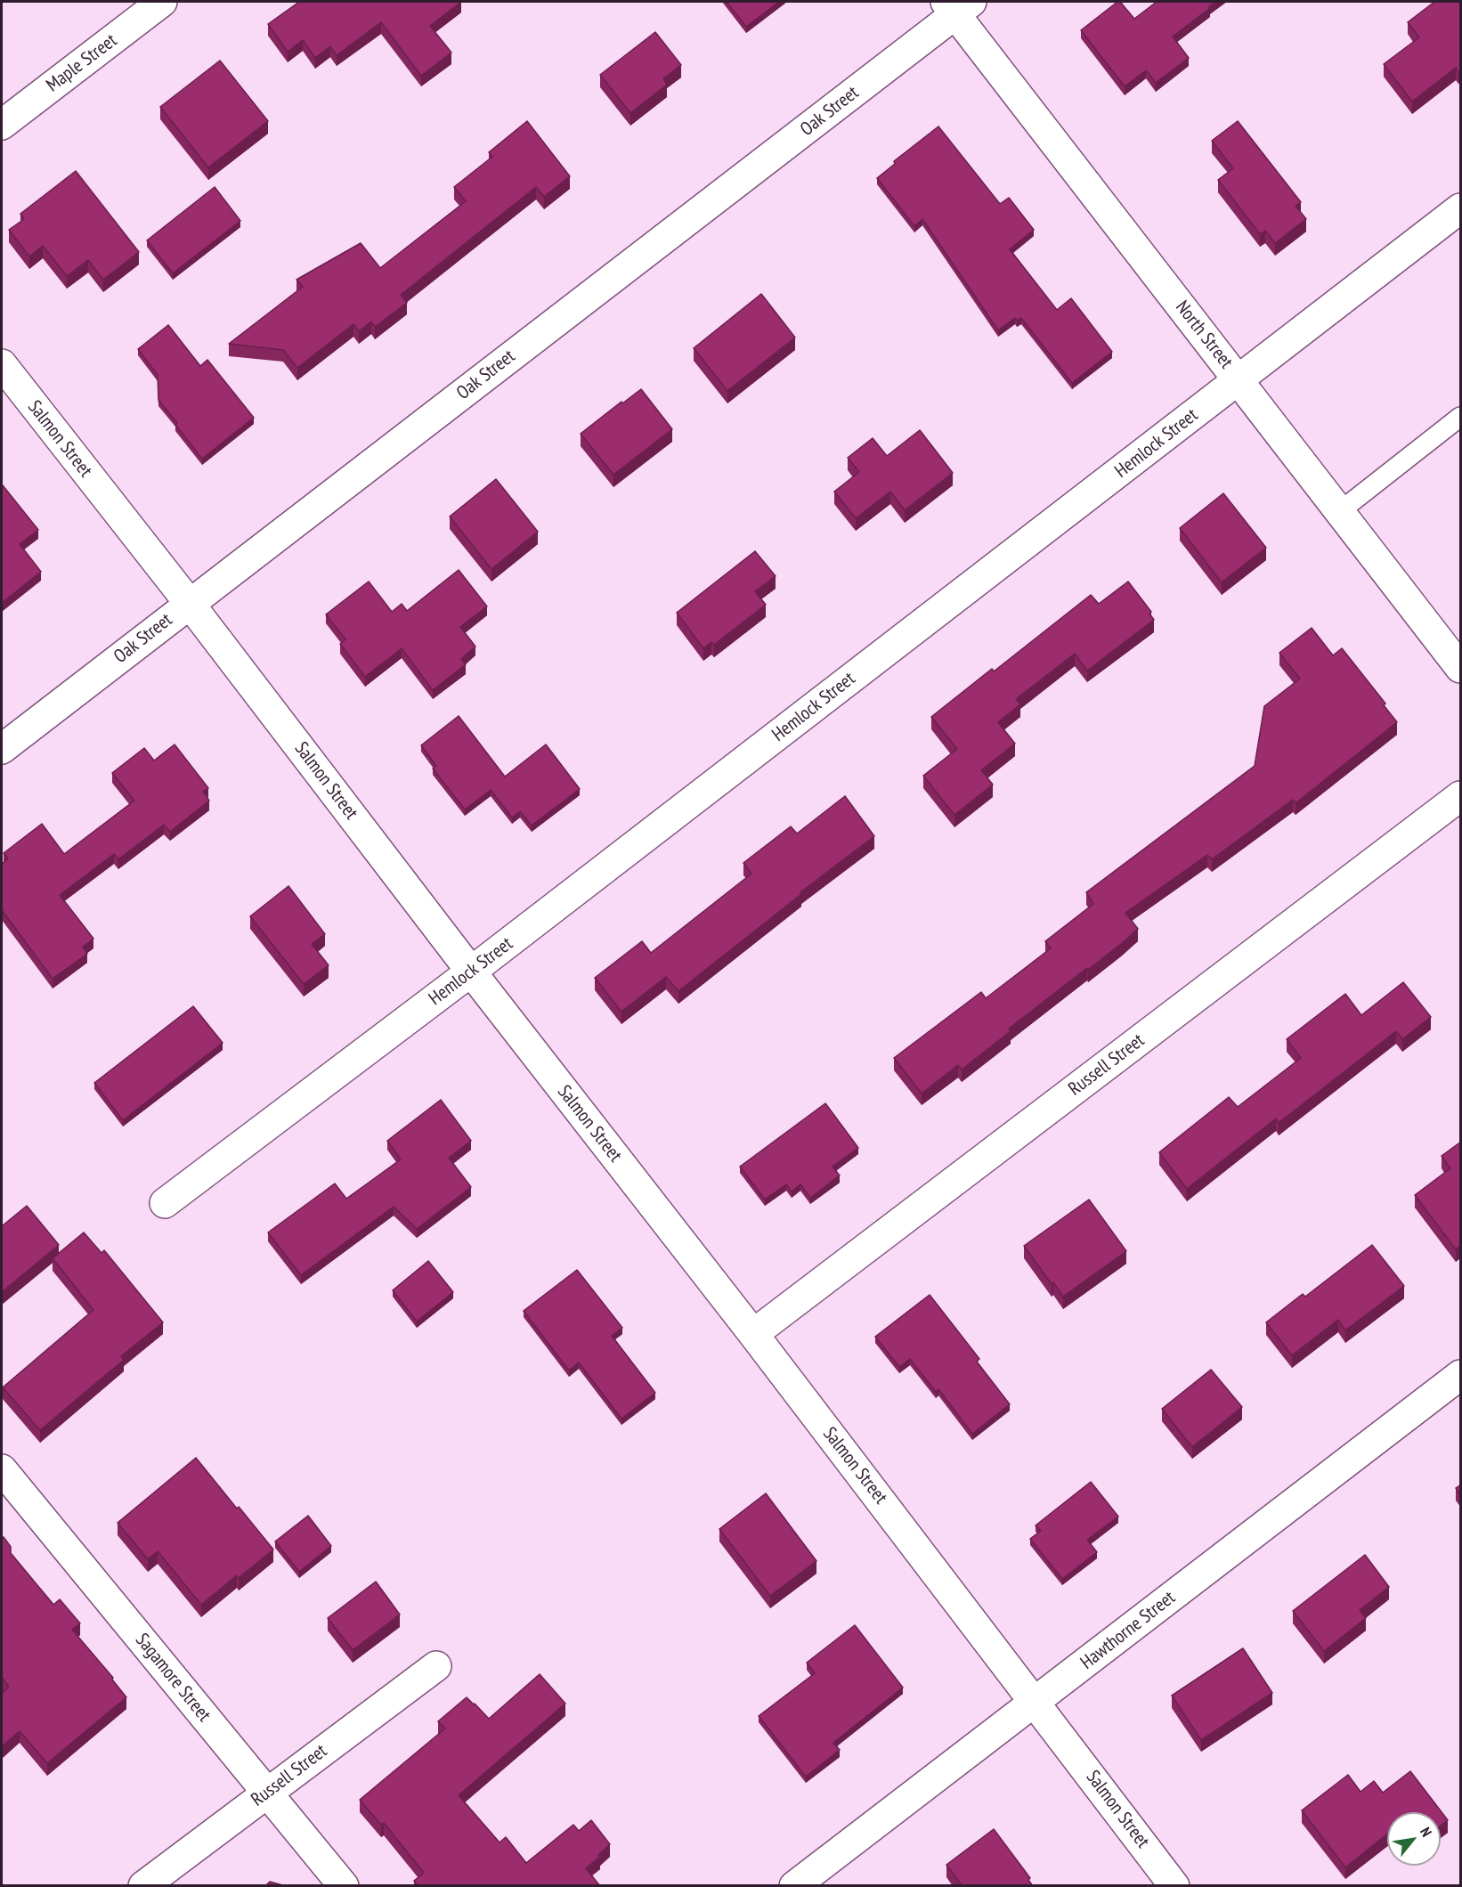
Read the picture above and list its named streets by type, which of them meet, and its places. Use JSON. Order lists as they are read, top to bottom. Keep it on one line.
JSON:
{"streets":{"street":["Maple Street","Oak Street","North Street","Salmon Street","Hemlock Street","Russell Street","Hawthorne Street","Sagamore Street"]},"crossings":[["Oak Street","North Street"],["Oak Street","Salmon Street"],["North Street","Hemlock Street"],["Salmon Street","Hemlock Street"],["Salmon Street","Russell Street"],["Salmon Street","Hawthorne Street"],["Russell Street","Sagamore Street"]],"north":"top right"}
